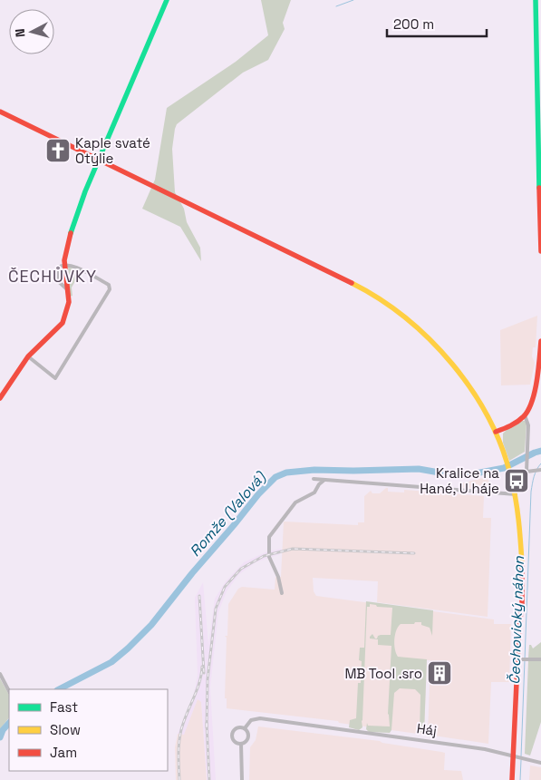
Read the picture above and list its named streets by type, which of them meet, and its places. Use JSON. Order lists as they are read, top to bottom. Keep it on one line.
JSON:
{"streets":{"street":["Háj"]},"districts":["ČECHŮVKY"],"water":["Romže (Valová)","Čechovický náhon"],"places":{"church":["Kaple svaté Otýlie"],"bus stop":["Kralice na Hané, U háje"],"building":["MB Tool .sro"]},"legend":["Fast","Slow","Jam"],"scale_bar":"200 m","north":"left"}
